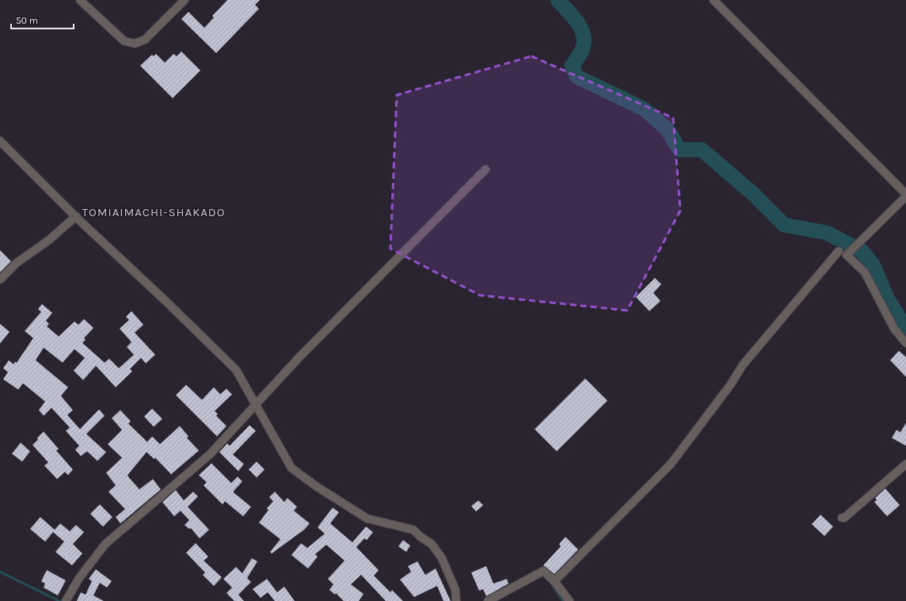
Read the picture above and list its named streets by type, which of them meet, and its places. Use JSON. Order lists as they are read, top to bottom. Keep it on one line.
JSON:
{"districts":["TOMIAIMACHI-SHAKADO"],"scale_bar":"50 m"}
